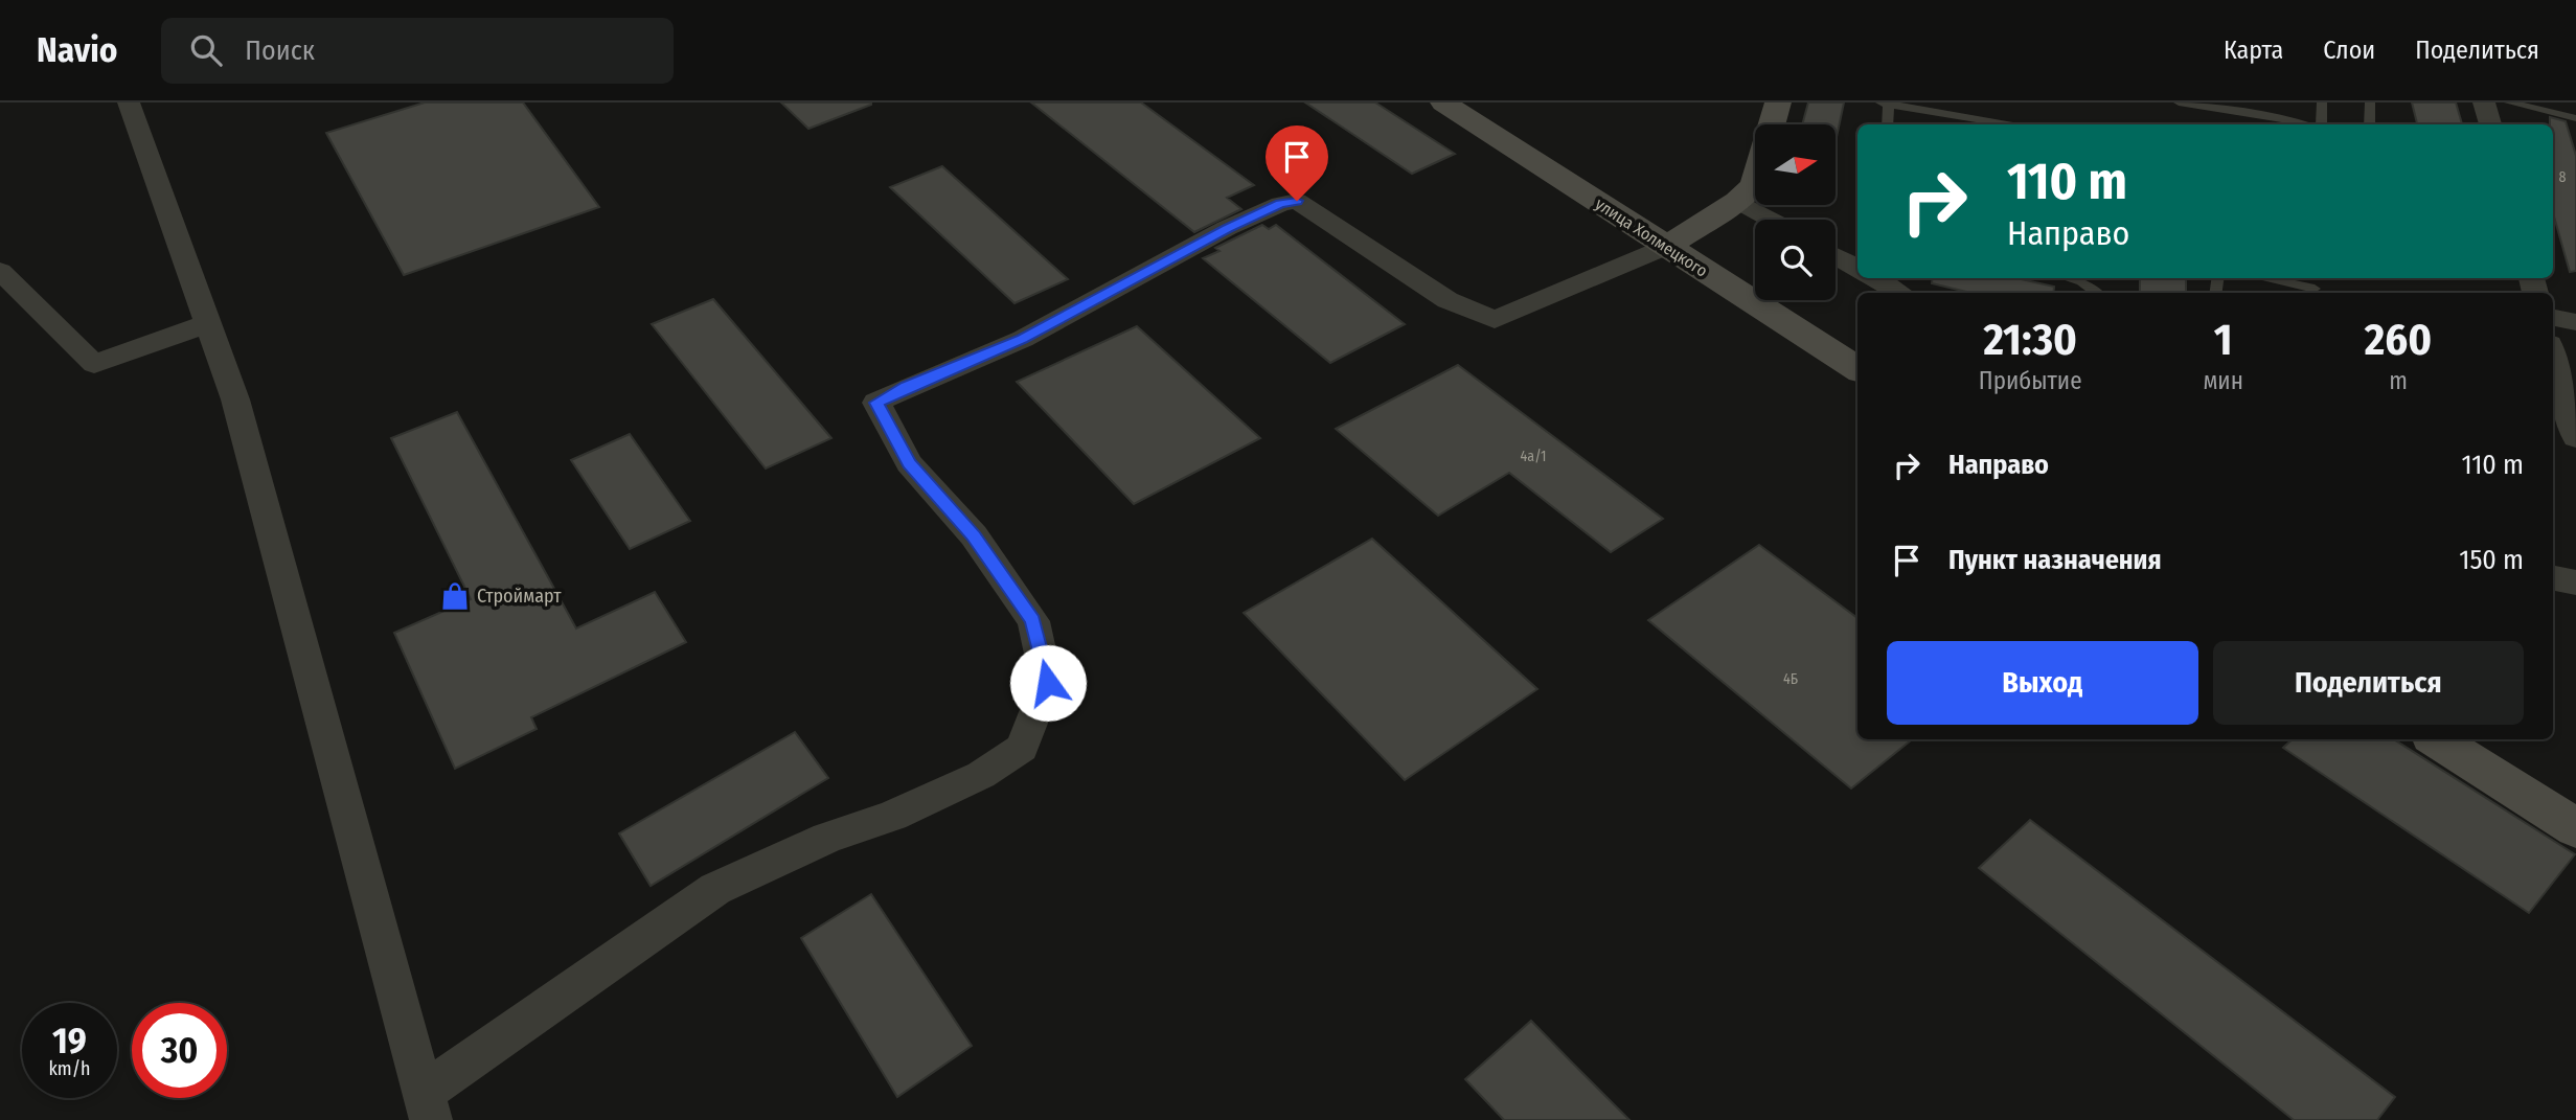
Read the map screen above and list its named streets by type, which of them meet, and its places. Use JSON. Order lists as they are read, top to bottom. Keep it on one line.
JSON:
{"streets":{"street":["улица Холмецкого"]},"places":{"shop":["Строймарт"]},"house_numbers":["8","4а/1","4Б"],"north":"right","page":{"header":"Navio","search":"Поиск","nav":["Карта","Слои","Поделиться"],"turn":["110 m","Направо"],"eta":["21:30","Прибытие","1","мин","260","m"],"list":[{"name":"Направо","value":"110 m"},{"name":"Пункт назначения","value":"150 m"}],"buttons":["Выход","Поделиться"],"speed":"19 km/h","limit":"30"}}
